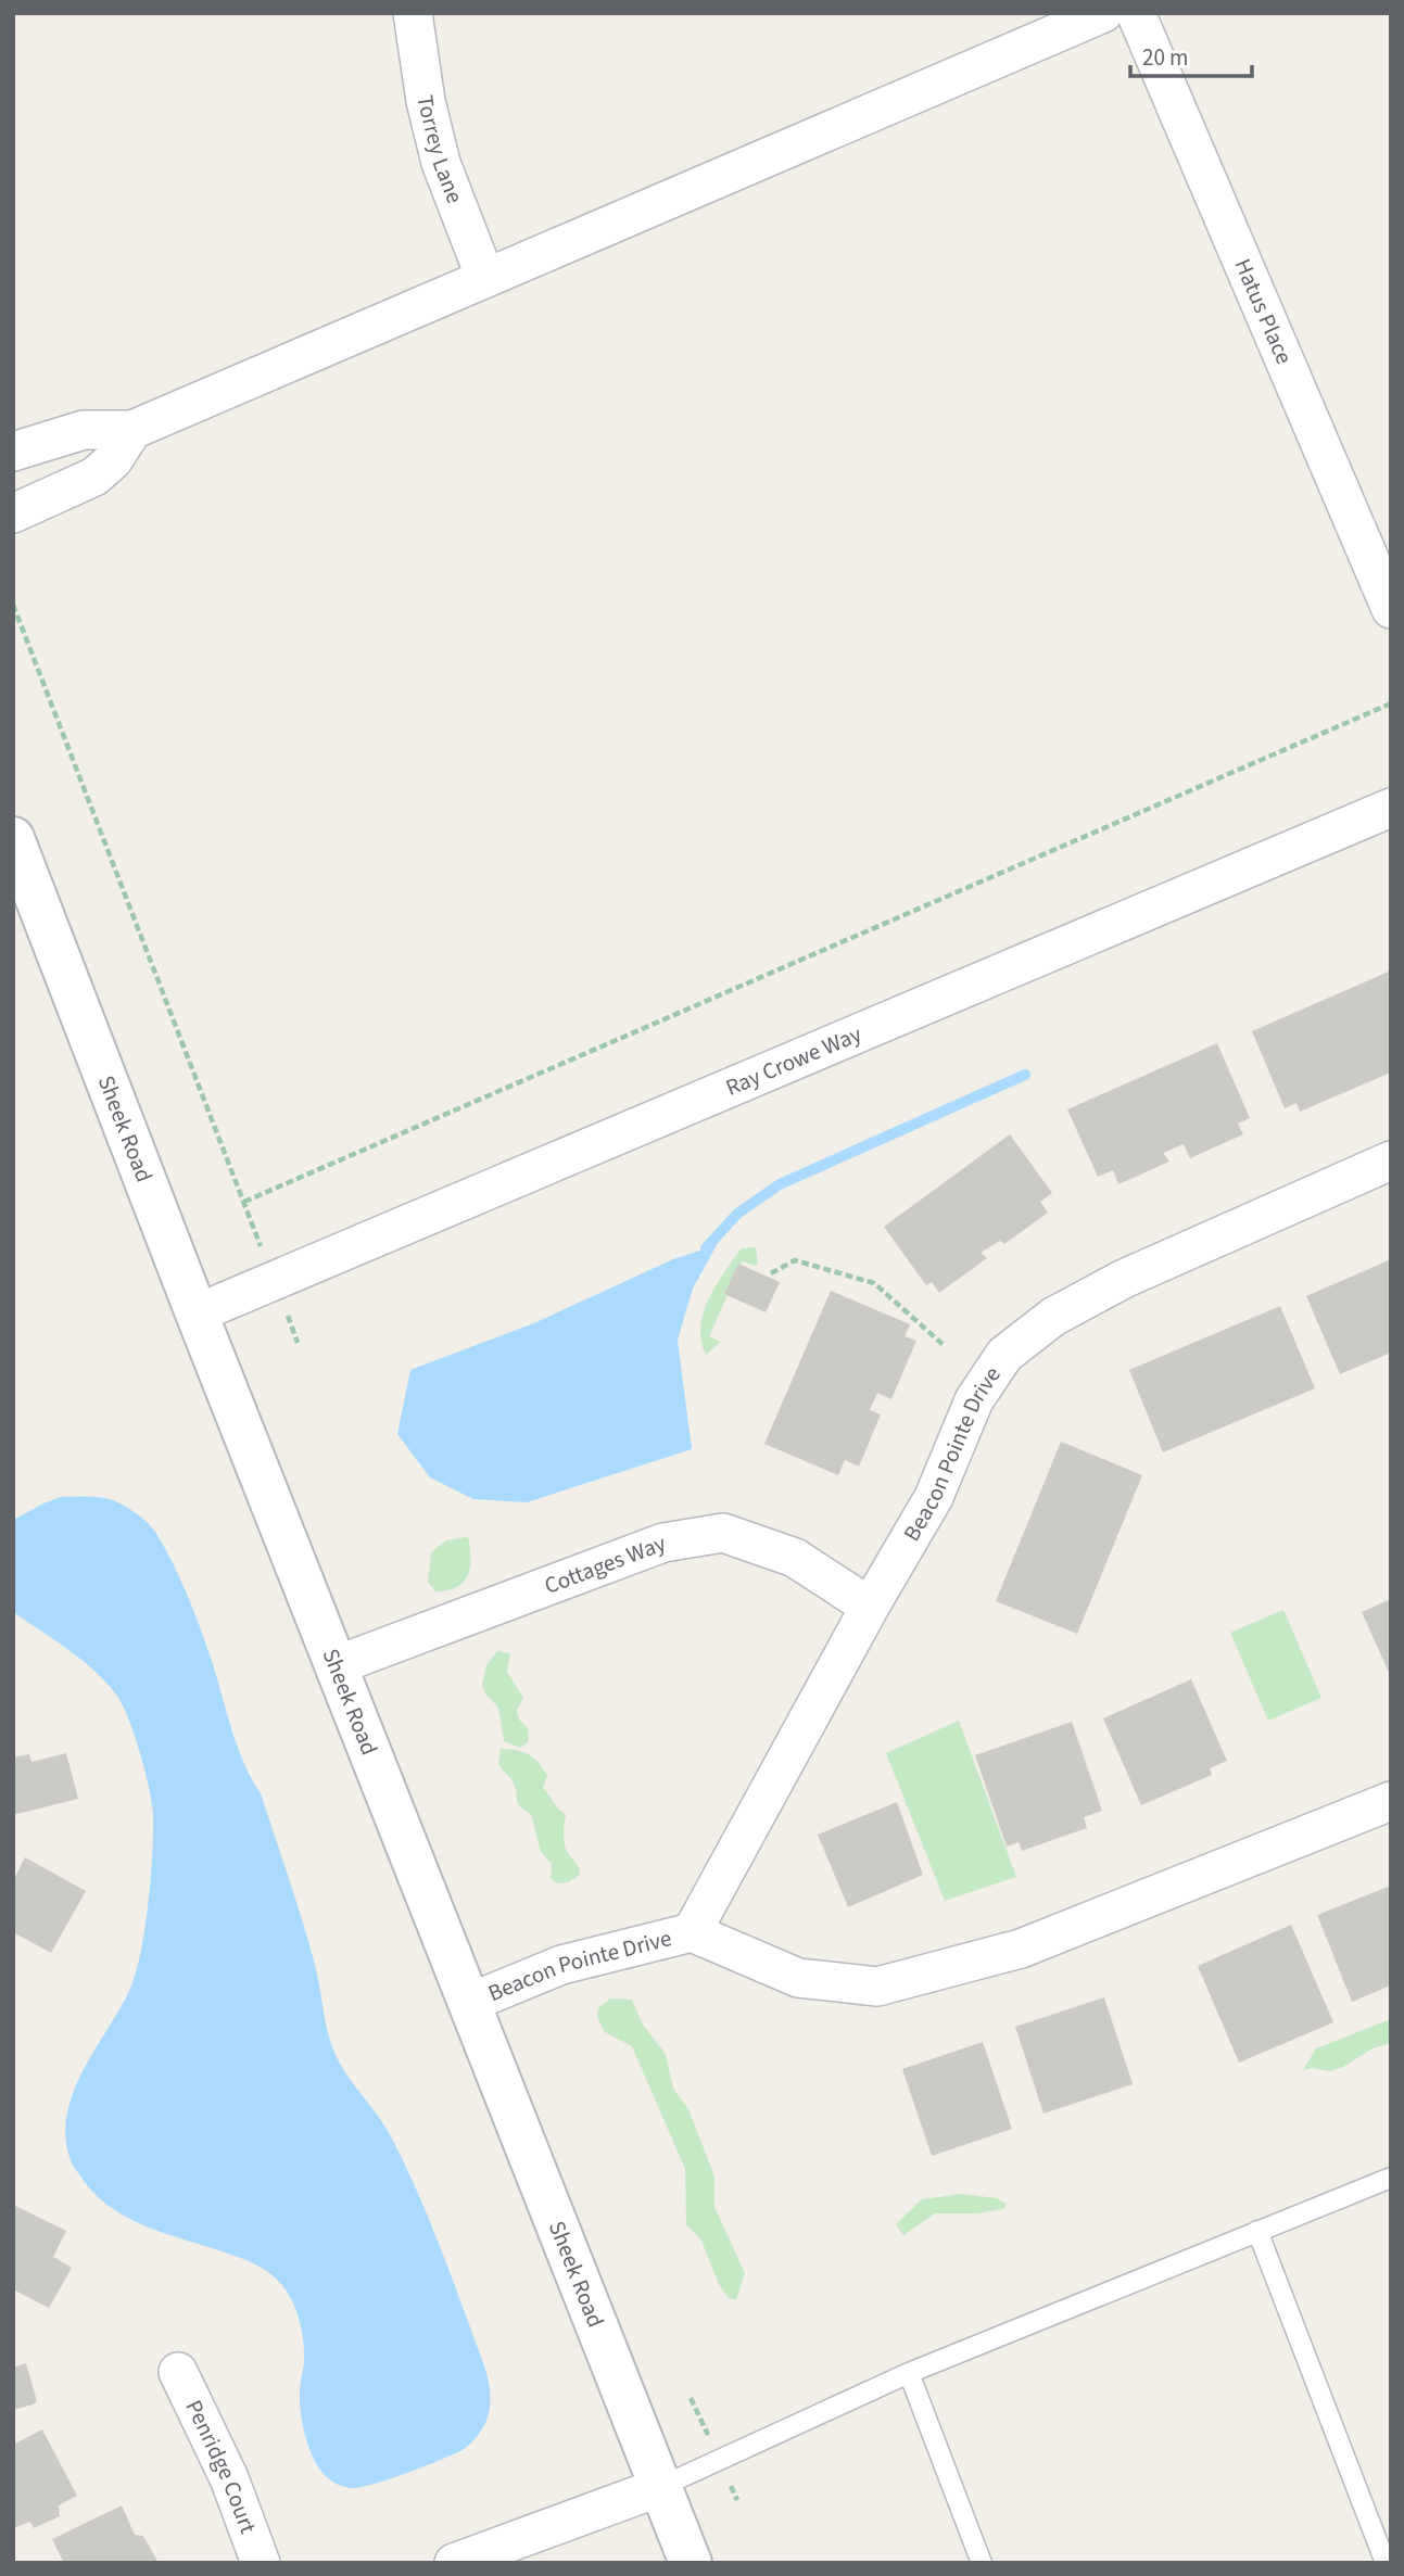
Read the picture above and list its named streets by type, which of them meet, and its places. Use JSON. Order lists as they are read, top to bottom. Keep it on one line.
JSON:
{"streets":{"street":["Torrey Lane","Hatus Place","Ray Crowe Way","Sheek Road","Beacon Pointe Drive","Cottages Way","Penridge Court"]},"crossings":[["Ray Crowe Way","Sheek Road"],["Sheek Road","Beacon Pointe Drive"],["Sheek Road","Cottages Way"],["Beacon Pointe Drive","Cottages Way"]],"scale_bar":"20 m"}
